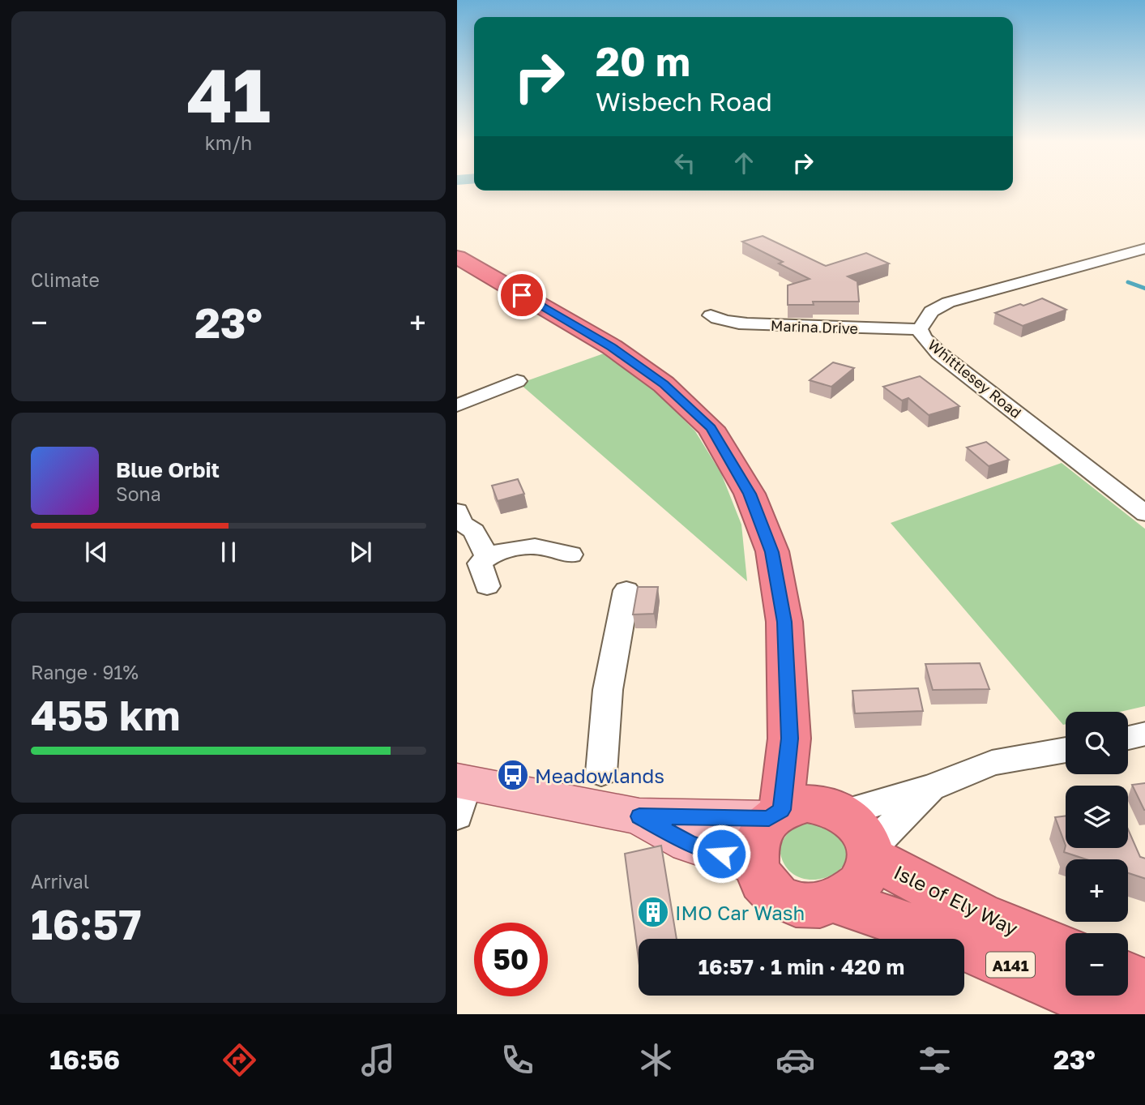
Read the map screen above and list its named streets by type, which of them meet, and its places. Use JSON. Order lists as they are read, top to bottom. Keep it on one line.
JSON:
{"streets":{"highway":["Isle of Ely Way","A141"],"street":["Marina Drive","Whittlesey Road"]},"crossings":[["Marina Drive","Whittlesey Road"],["Isle of Ely Way","A141"]],"places":{"bus stop":["Meadowlands"],"building":["IMO Car Wash"]},"page":{"tile":[["41","km/h"],"Climate",["Range · 91%","455 km"],["Arrival","16:57"]],"turn":["20 m","Wisbech Road"],"heat":["−","23°","+"],"song":["Blue Orbit","Sona"],"map_buttons":["+","−"],"limit":"50","trip":"16:57 · 1 min · 420 m","tabs":["16:56","23°"]}}
